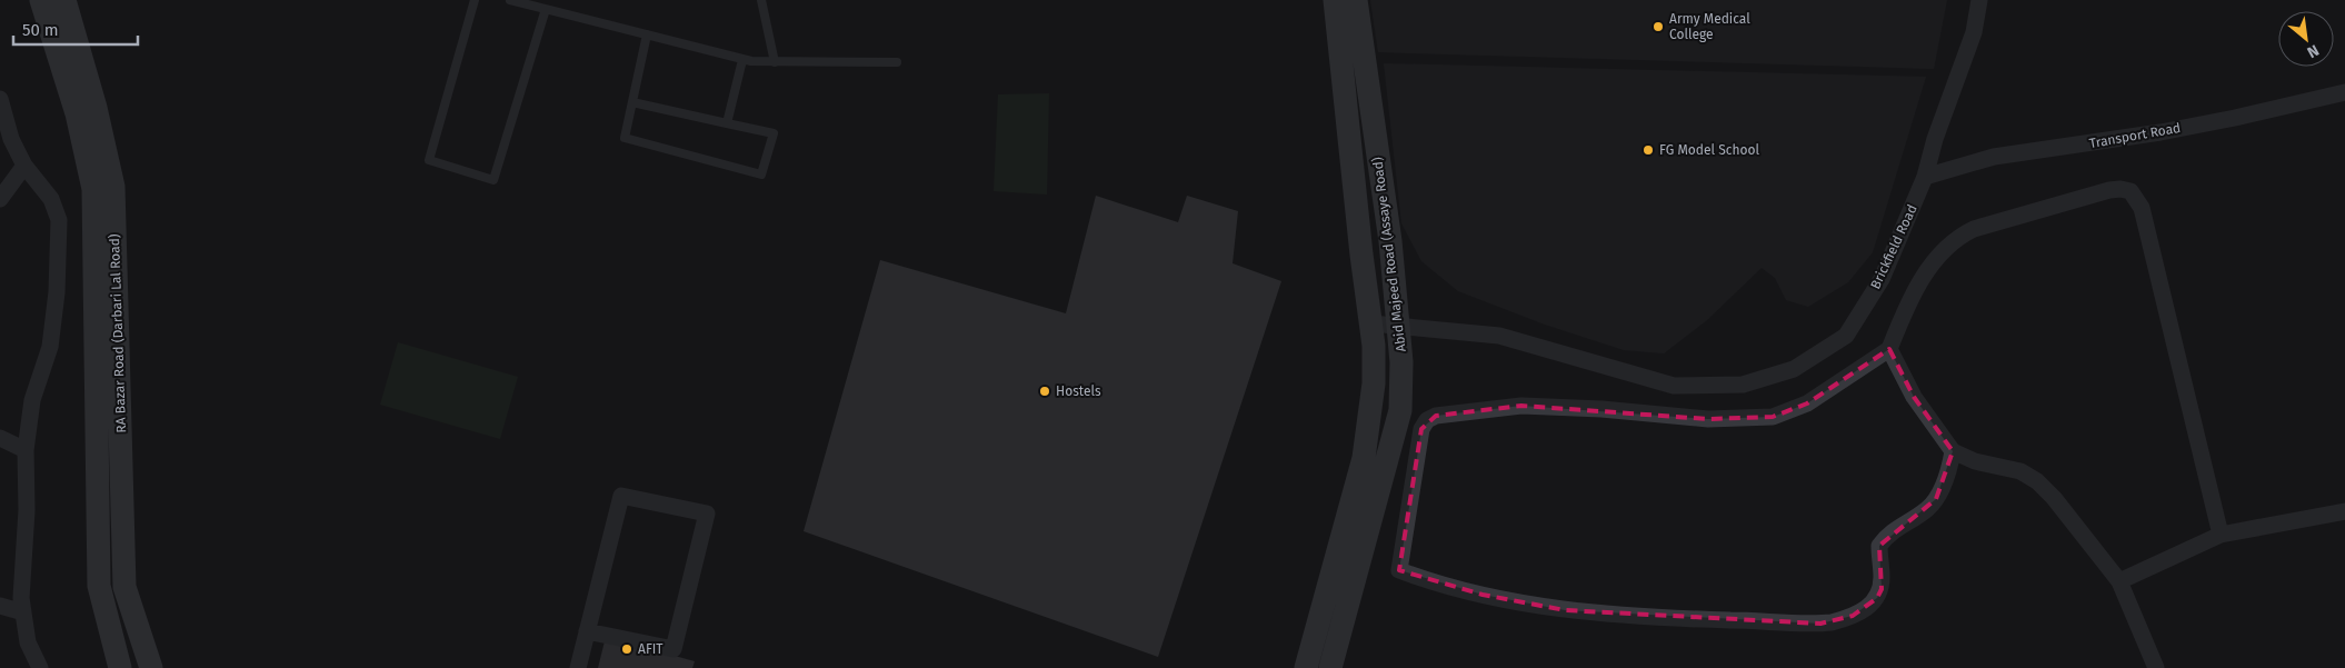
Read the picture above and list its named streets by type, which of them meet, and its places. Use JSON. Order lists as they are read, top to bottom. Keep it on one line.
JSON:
{"streets":{"main road":["Abid Majeed Road (Assaye Road)","RA Bazar Road (Darbari Lal Road)"],"street":["Transport Road","Brickfield Road"]},"crossings":[["Transport Road","Brickfield Road"],["Brickfield Road","Abid Majeed Road (Assaye Road)"]],"places":["Army Medical College","FG Model School","Hostels","AFIT"],"scale_bar":"50 m","north":"bottom right"}
